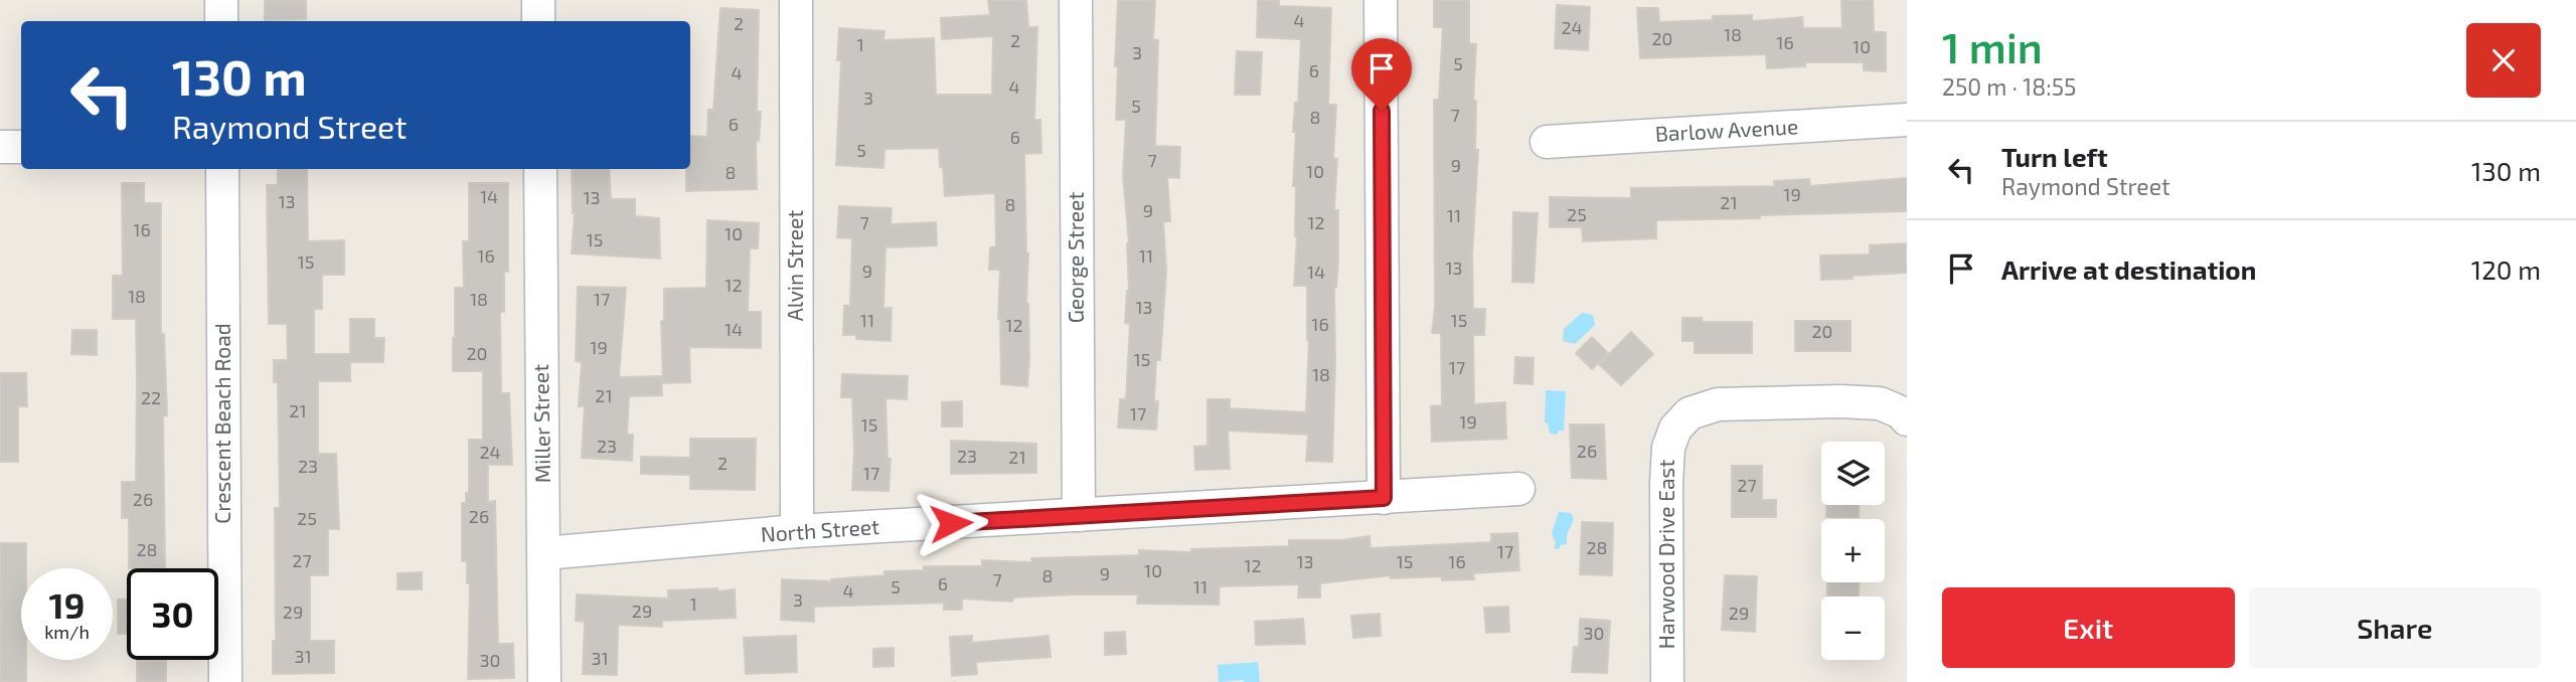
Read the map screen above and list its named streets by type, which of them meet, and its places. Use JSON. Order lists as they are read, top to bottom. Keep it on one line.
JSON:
{"streets":{"street":["Barlow Avenue","George Street","Alvin Street","Crescent Beach Road","Miller Street","North Street","Harwood Drive East"]},"crossings":[["George Street","North Street"],["Alvin Street","North Street"],["Miller Street","North Street"]],"house_numbers":["4","2","24","18","20","2","16","1","10","3","5","6","4","4","3","5","7","8","6","6","5","7","9","10","8","19","14","13","13","21","8","9","25","11","7","12","16","10","15","16","11","15","13","9","14","12","18","18","17","13","11","15","16","12","14","20","19","20","15","17","18","21","22","21","17","19","15","23","26","24","23","21","2","23","17","27","26","26","25","28","28","17","27","13","15","16","12","10","9","8","7","6","5","11","4","3","1","29","29","29","30","31","31","30"],"page":{"heading":["1 min","250 m · 18:55"],"turn":["130 m","Raymond Street"],"list":[{"name":"Turn left","note":"Raymond Street","value":"130 m"},{"name":"Arrive at destination","value":"120 m"}],"map_buttons":["+","−"],"speed":"19 km/h","limit":"30","buttons":["Exit","Share"]}}
